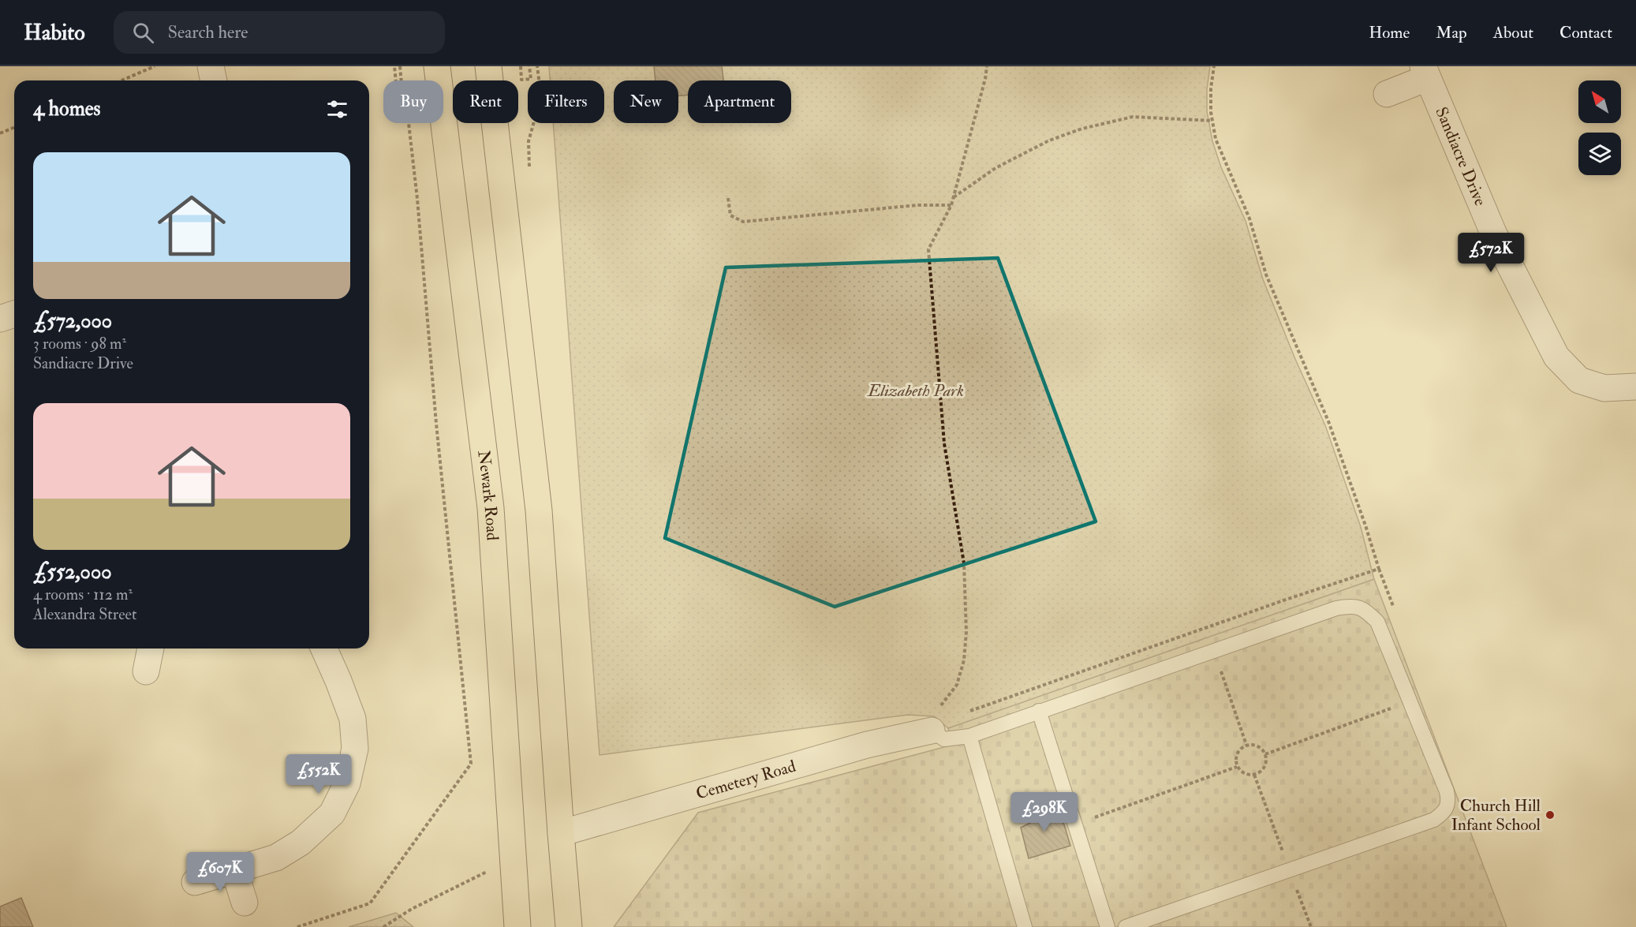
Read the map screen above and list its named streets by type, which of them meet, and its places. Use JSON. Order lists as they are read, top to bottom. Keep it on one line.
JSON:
{"streets":{"highway":["Newark Road"],"street":["Sandiacre Drive","Cemetery Road"]},"parks":["Elizabeth Park"],"places":["Church Hill Infant School"],"north":"top left","page":{"header":"Habito","search":"Search here","nav":["Home","Map","About","Contact"],"chip":["Buy","Rent","Filters","New","Apartment"],"heading":"4 homes","list":[{"name":"£572,000","note":"3 rooms · 98 m² · Sandiacre Drive"},{"name":"£552,000","note":"4 rooms · 112 m² · Alexandra Street"}],"price":["£572K","£552K","£298K","£607K"]}}
